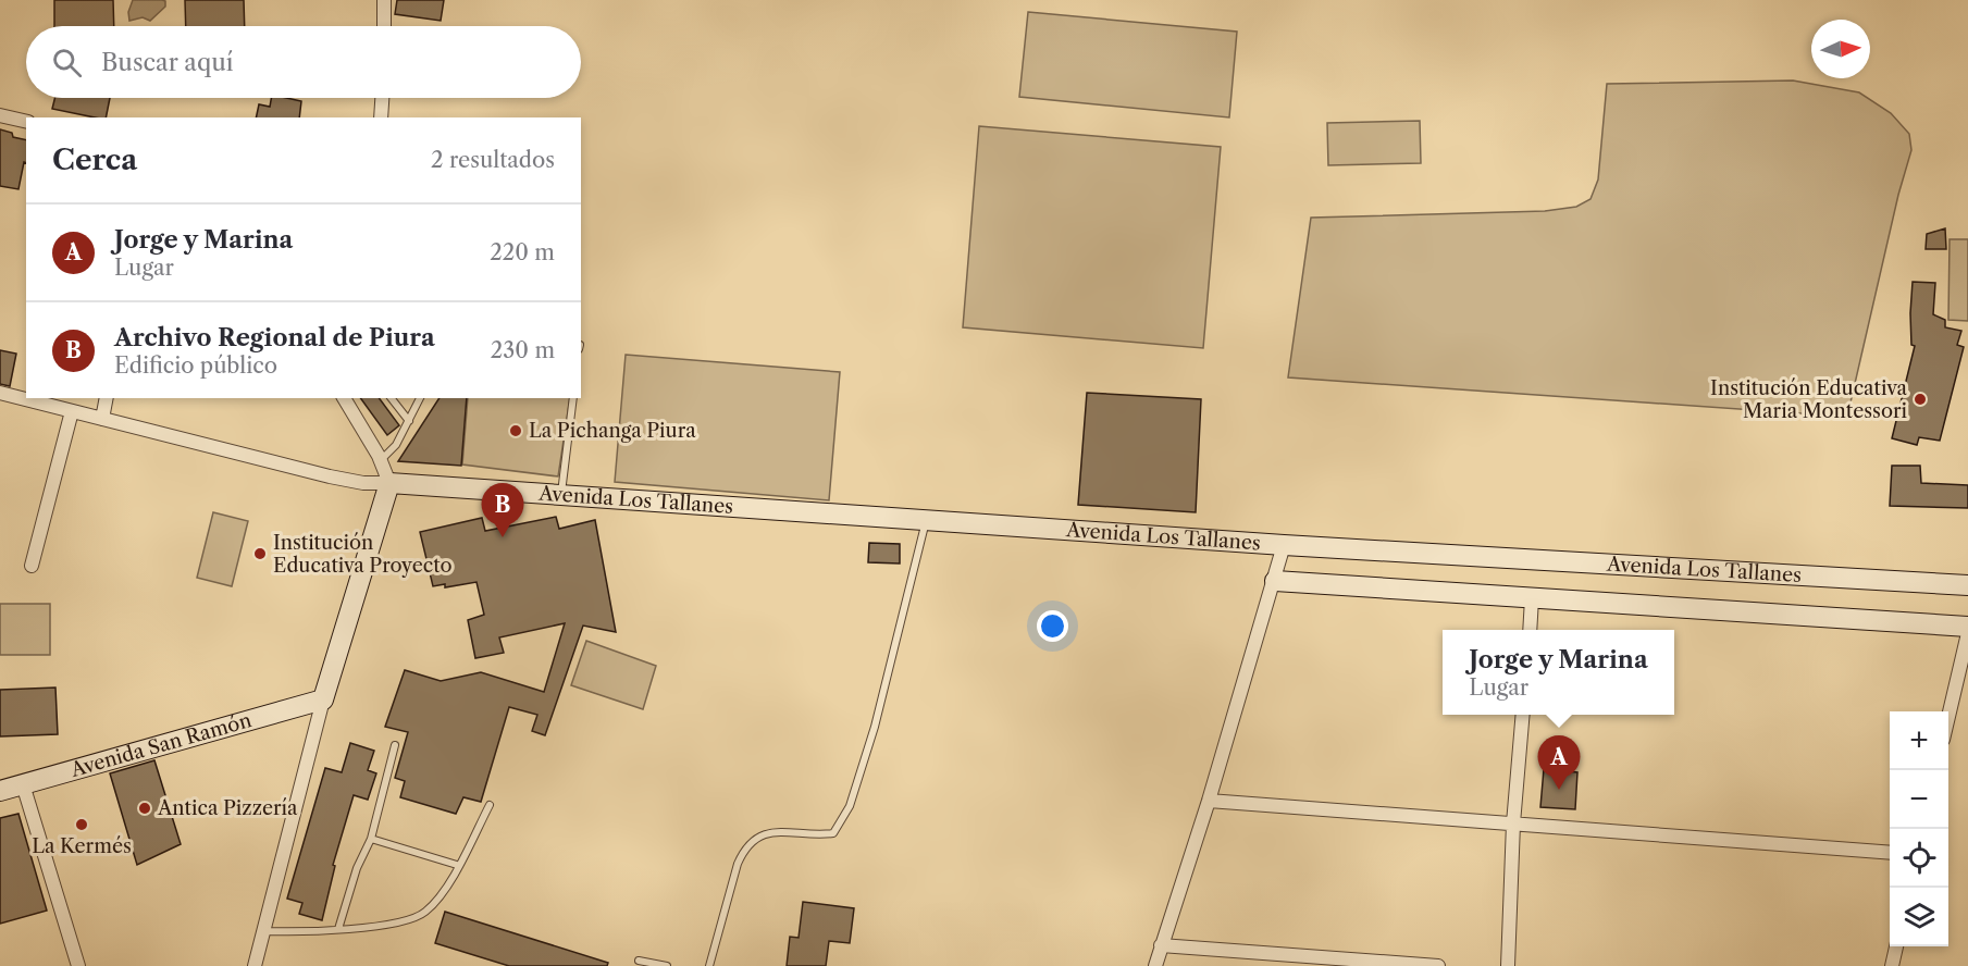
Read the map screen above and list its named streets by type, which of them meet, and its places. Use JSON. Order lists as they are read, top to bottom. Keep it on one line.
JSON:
{"streets":{"main road":["Avenida Los Tallanes","Avenida San Ramón"]},"places":["Institución Educativa Maria Montessori","La Pichanga Piura","Institución Educativa Proyecto","Antica Pizzería","La Kermés"],"north":"right","page":{"search":"Buscar aquí","heading":["Cerca","2 resultados"],"list":[{"mark":"A","name":"Jorge y Marina","note":"Lugar","value":"220 m"},{"mark":"B","name":"Archivo Regional de Piura","note":"Edificio público","value":"230 m"}],"pins":["B","A"],"popup":["Jorge y Marina","Lugar"],"map_buttons":["+","−"]}}
